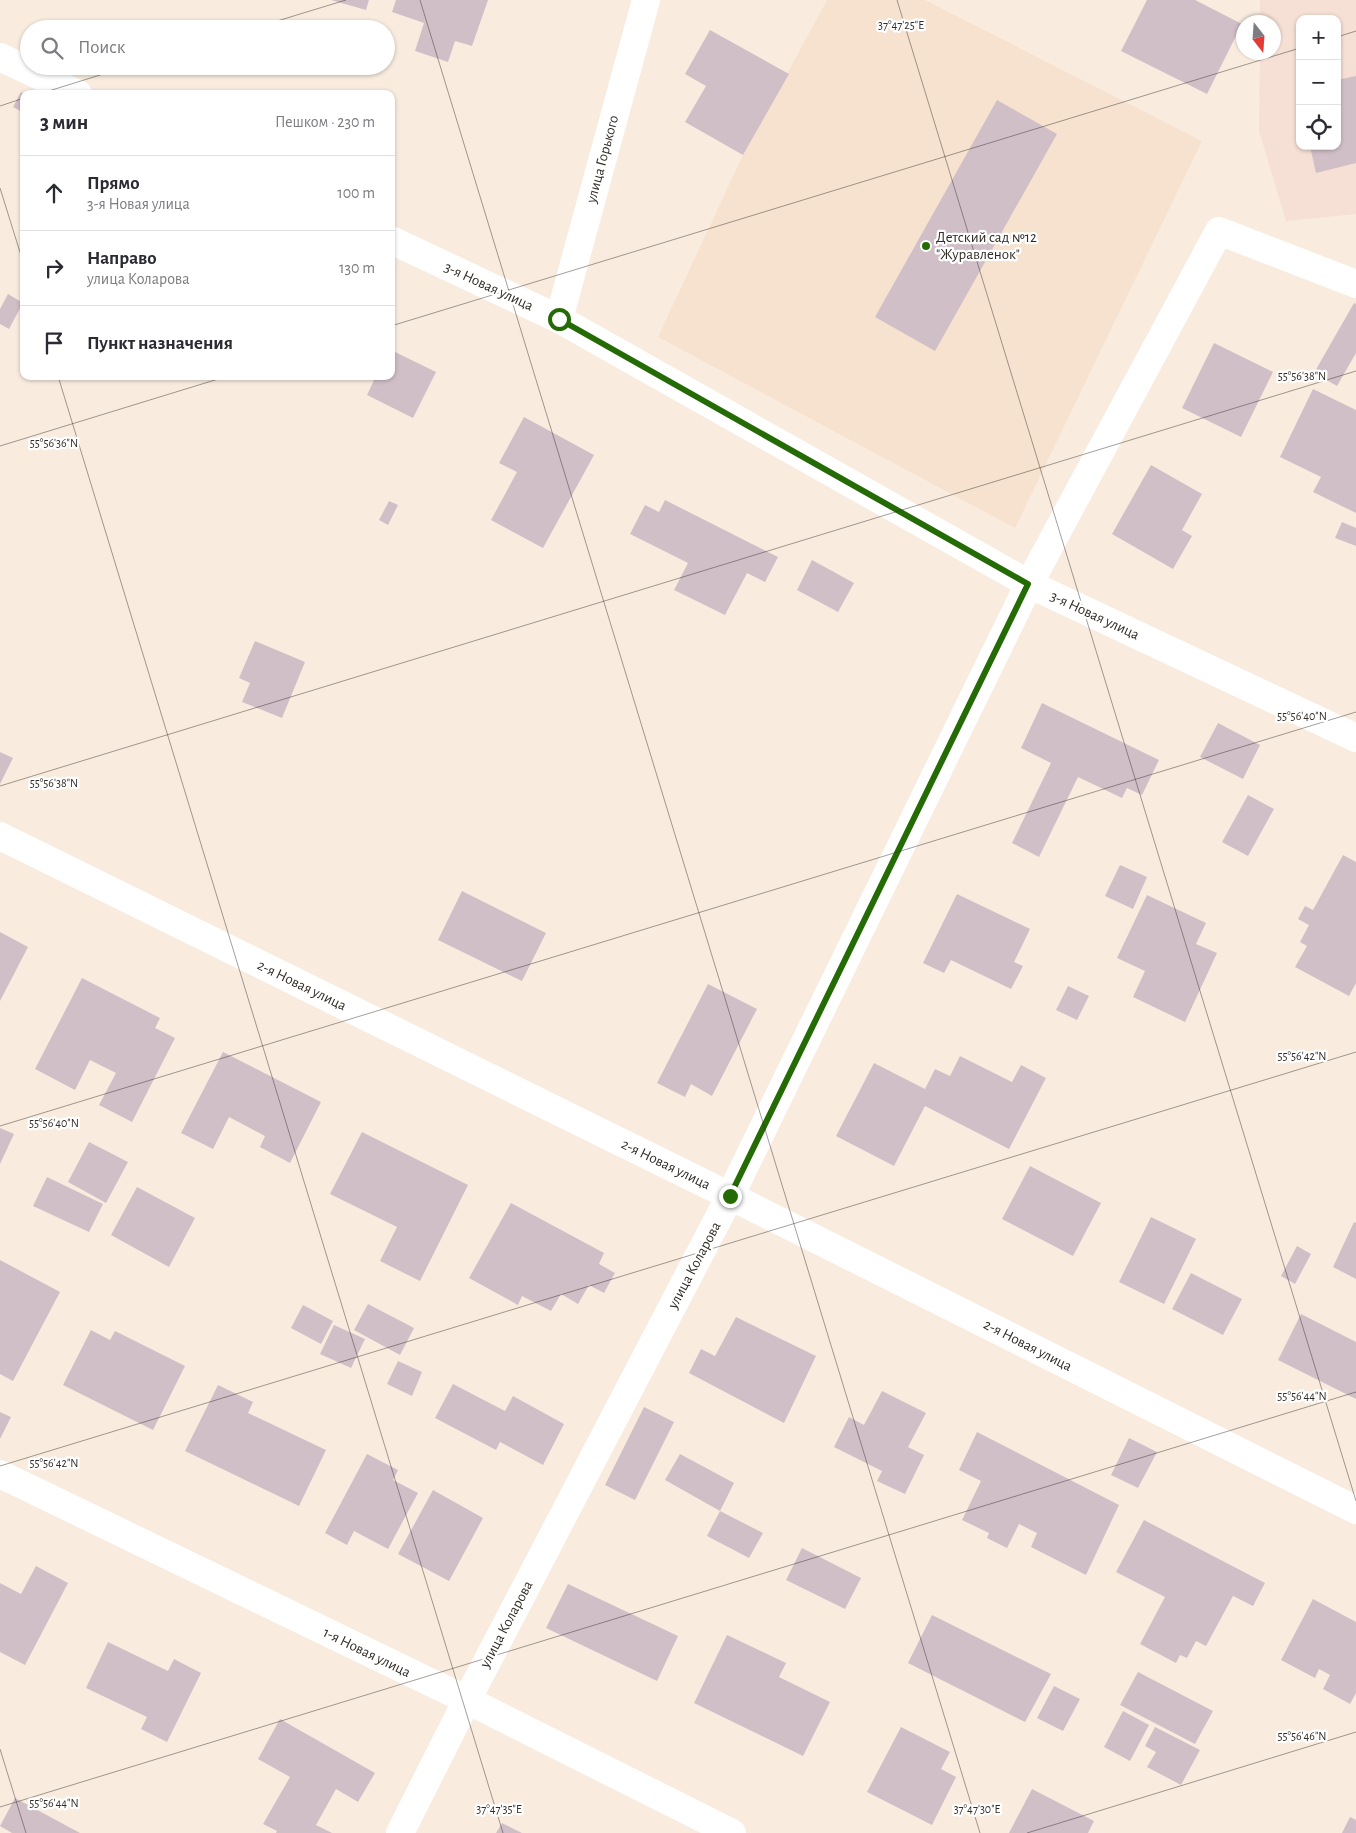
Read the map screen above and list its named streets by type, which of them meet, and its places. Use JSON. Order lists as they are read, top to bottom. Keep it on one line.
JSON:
{"streets":{"street":["улица Горького","3-я Новая улица","2-я Новая улица","улица Коларова","1-я Новая улица"]},"crossings":[["улица Горького","3-я Новая улица"],["3-я Новая улица","улица Коларова"],["2-я Новая улица","улица Коларова"],["улица Коларова","1-я Новая улица"]],"places":["Детский сад №12 \"Журавленок\""],"north":"bottom","page":{"map_buttons":["+","−"],"search":"Поиск","heading":["3 мин","Пешком · 230 m"],"list":[["Прямо","3-я Новая улица","100 m"],["Направо","улица Коларова","130 m"],"Пункт назначения"]},"coordinates":["37°47'25\"E","55°56'38\"N","55°56'36\"N","55°56'40\"N","55°56'42\"N","55°56'44\"N","55°56'46\"N","37°47'35\"E","37°47'30\"E"]}
